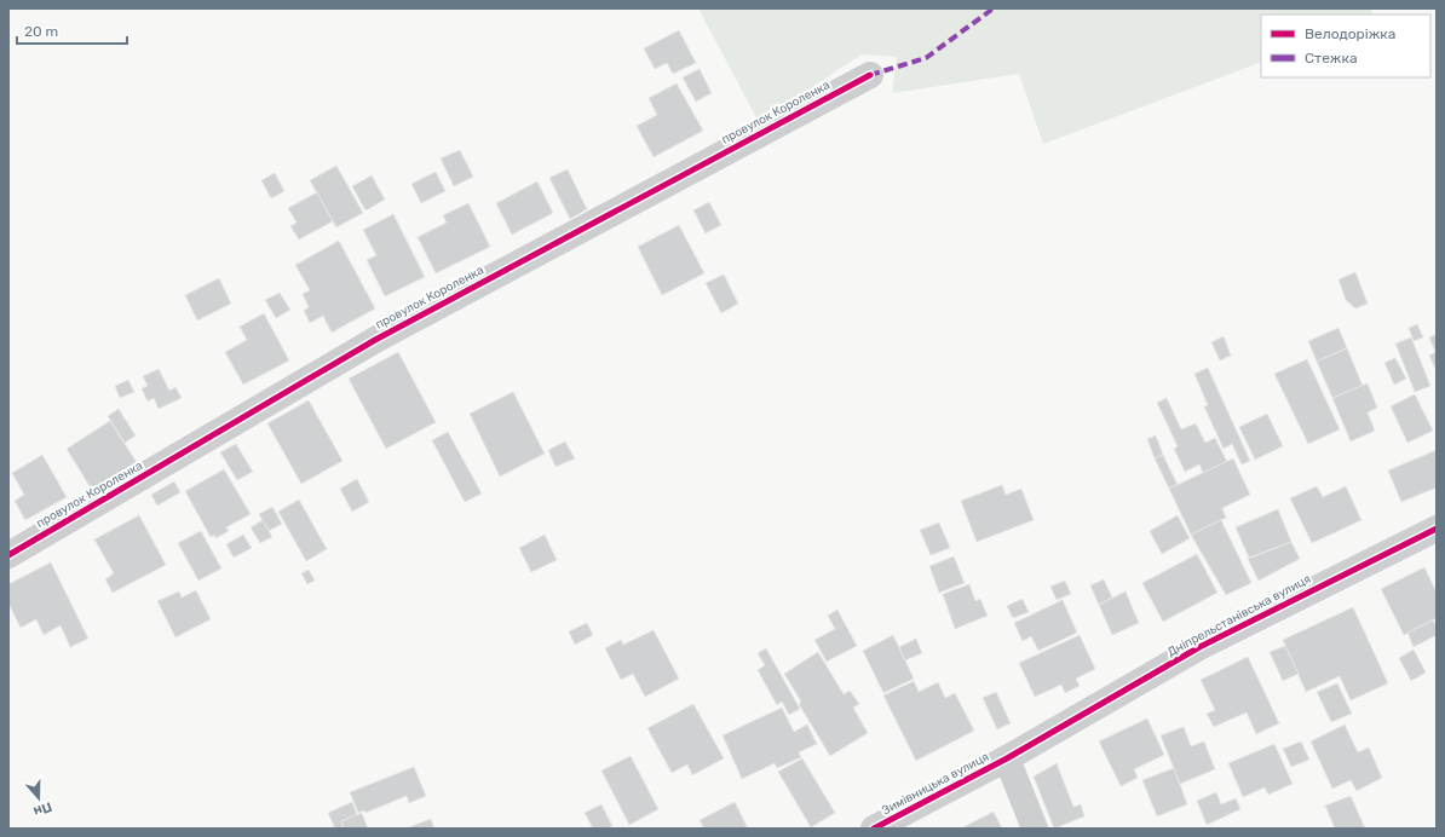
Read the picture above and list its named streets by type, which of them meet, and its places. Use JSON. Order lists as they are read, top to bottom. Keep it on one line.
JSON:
{"streets":{"street":["провулок Короленка","Дніпрельстанівська вулиця","Зимівницька вулиця"]},"crossings":[["Дніпрельстанівська вулиця","Зимівницька вулиця"]],"legend":["Велодоріжка","Стежка"],"scale_bar":"20 m","north":"bottom"}
